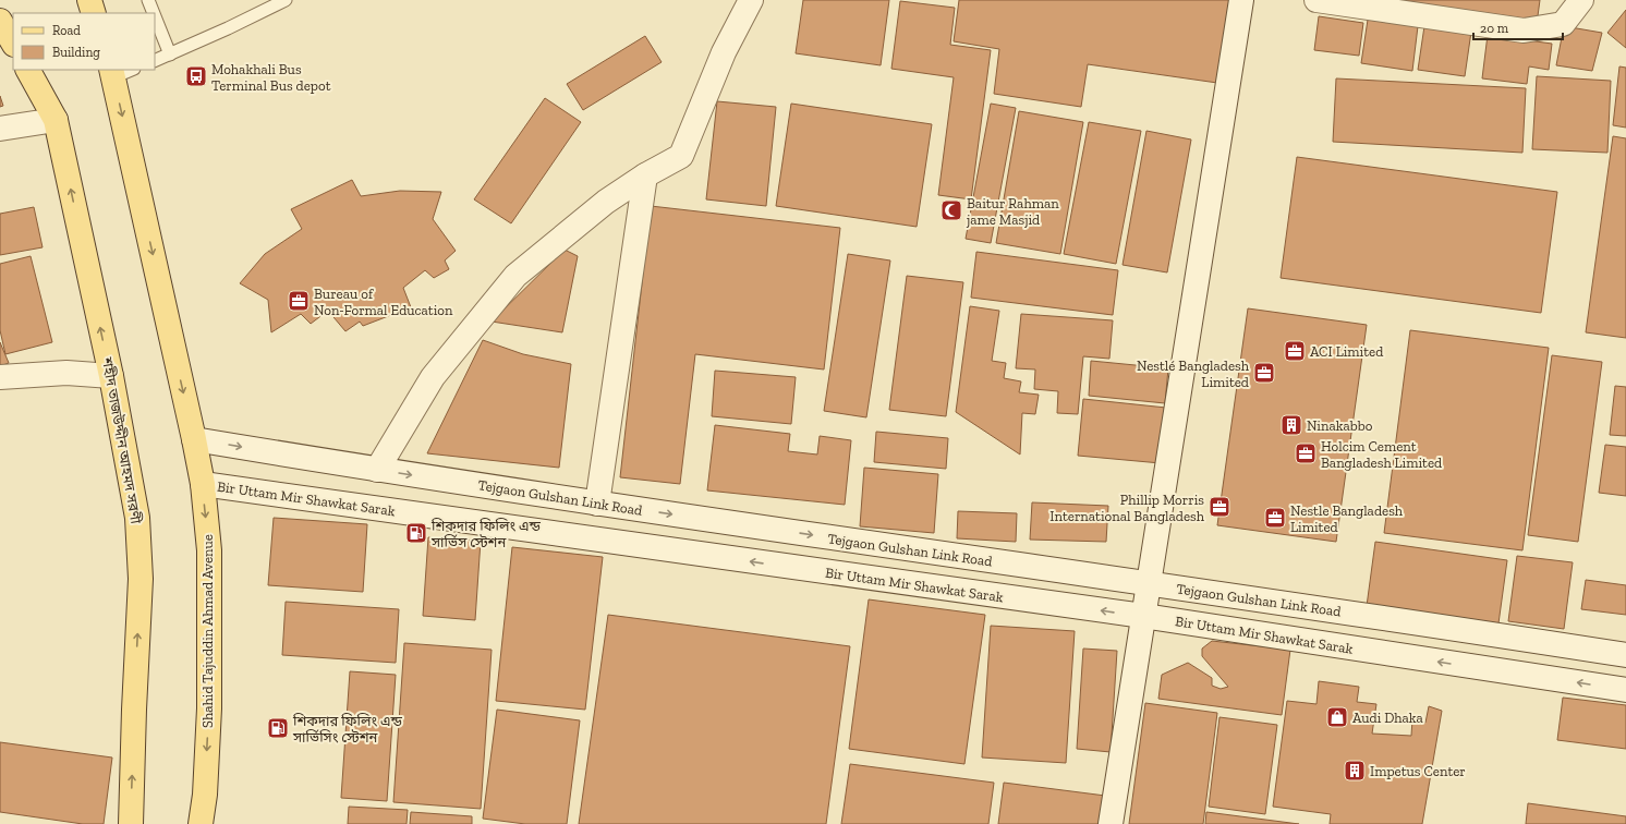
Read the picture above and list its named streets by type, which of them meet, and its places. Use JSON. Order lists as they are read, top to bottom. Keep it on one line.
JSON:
{"streets":{"main road":["শহীদ তাজউদ্দীন আহমদ সরণী","Tejgaon Gulshan Link Road","Bir Uttam Mir Shawkat Sarak","Shahid Tajuddin Ahmad Avenue"]},"crossings":[["Tejgaon Gulshan Link Road","Shahid Tajuddin Ahmad Avenue"],["Bir Uttam Mir Shawkat Sarak","Shahid Tajuddin Ahmad Avenue"]],"one_way":["Tejgaon Gulshan Link Road","Bir Uttam Mir Shawkat Sarak","Shahid Tajuddin Ahmad Avenue"],"places":{"bus stop":["Mohakhali Bus Terminal Bus depot"],"mosque":["Baitur Rahman jame Masjid"],"office":["Bureau of Non-Formal Education","ACI Limited","Nestlé Bangladesh Limited","Holcim Cement Bangladesh Limited","Phillip Morris International Bangladesh","Nestle Bangladesh Limited"],"building":["Ninakabbo","Impetus Center"],"fuel station":["শিকদার ফিলিং এন্ড সার্ভিস স্টেশন","শিকদার ফিলিং এন্ড সার্ভিসিং স্টেশন"],"shop":["Audi Dhaka"]},"legend":["Road","Building"],"scale_bar":"20 m"}
